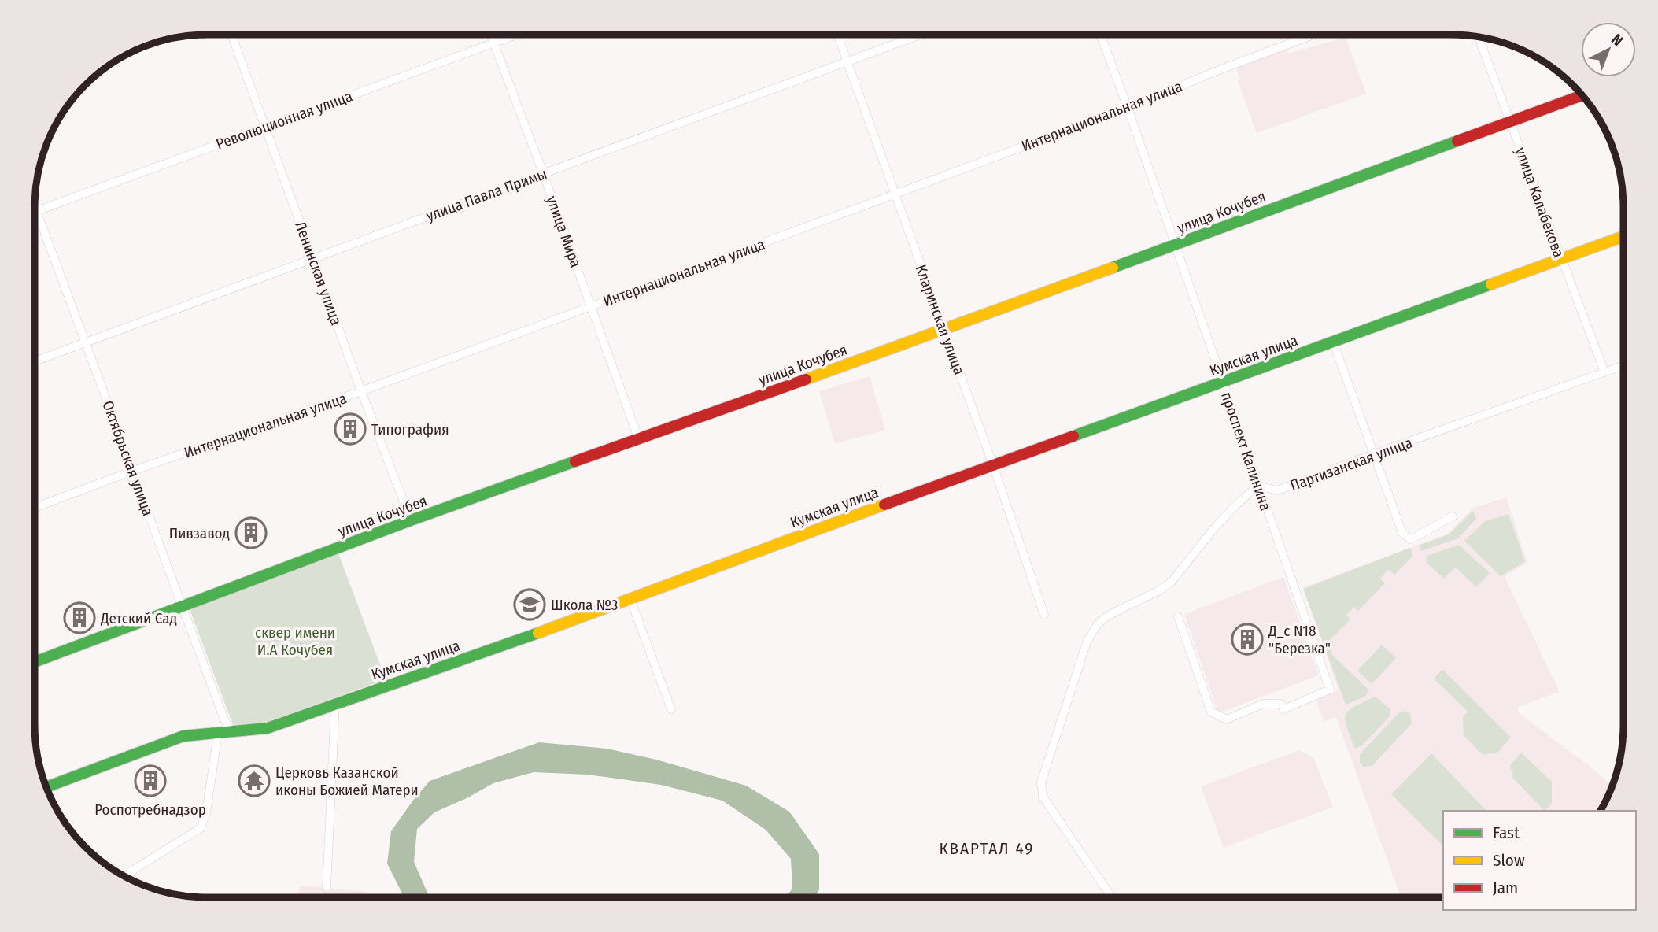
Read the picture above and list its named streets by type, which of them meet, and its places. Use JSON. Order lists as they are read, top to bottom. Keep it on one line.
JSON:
{"streets":{"street":["Интернациональная улица","Революционная улица","улица Павла Примы","улица Калабекова","улица Кочубея","улица Мира","Ленинская улица","Кларинская улица","Кумская улица","проспект Калинина","Октябрьская улица","Партизанская улица"]},"crossings":[["Интернациональная улица","улица Мира"],["Интернациональная улица","Ленинская улица"],["Интернациональная улица","Кларинская улица"],["Интернациональная улица","проспект Калинина"],["Интернациональная улица","Октябрьская улица"],["Революционная улица","улица Мира"],["Революционная улица","Ленинская улица"],["Революционная улица","Октябрьская улица"],["улица Павла Примы","улица Мира"],["улица Павла Примы","Ленинская улица"],["улица Павла Примы","Кларинская улица"],["улица Павла Примы","Октябрьская улица"],["улица Калабекова","улица Кочубея"],["улица Калабекова","Кумская улица"],["улица Калабекова","Партизанская улица"],["улица Кочубея","улица Мира"],["улица Кочубея","Ленинская улица"],["улица Кочубея","Кларинская улица"],["улица Кочубея","проспект Калинина"],["улица Кочубея","Октябрьская улица"],["Кларинская улица","Кумская улица"],["Кумская улица","проспект Калинина"],["Кумская улица","Октябрьская улица"],["проспект Калинина","Партизанская улица"]],"districts":["КВАРТАЛ 49"],"parks":["сквер имени И.А Кочубея"],"places":{"building":["Типография","Пивзавод","Детский Сад","Д_с N18 \"Березка\"","Роспотребнадзор"],"school or university":["Школа №3"],"temple":["Церковь Казанской иконы Божией Матери"]},"legend":["Fast","Slow","Jam"],"north":"top right"}
